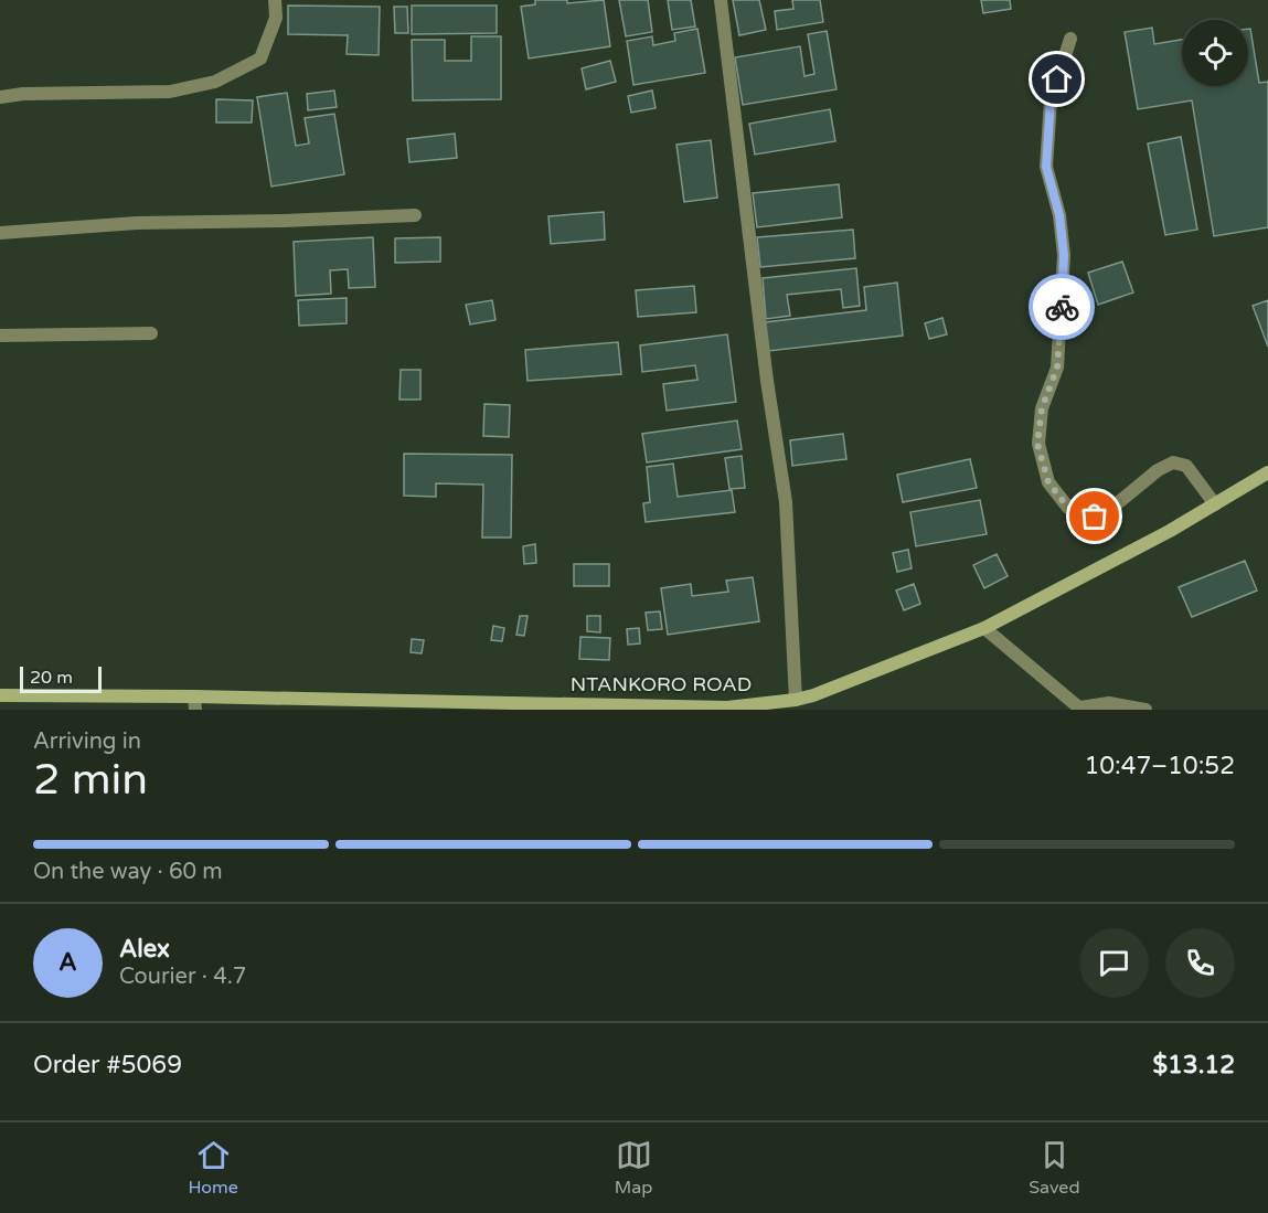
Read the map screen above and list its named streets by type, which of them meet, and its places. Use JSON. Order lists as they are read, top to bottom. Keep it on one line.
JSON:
{"streets":{"main road":["NTANKORO ROAD"]},"scale_bar":"20 m","page":{"scale":"20 m","heading":["2 min","Arriving in","10:47–10:52"],"panel":["Alex","Courier · 4.7","Order #5069","$13.12"],"bar":"On the way · 60 m","round":"A","tabs":["Home","Map","Saved"]}}
